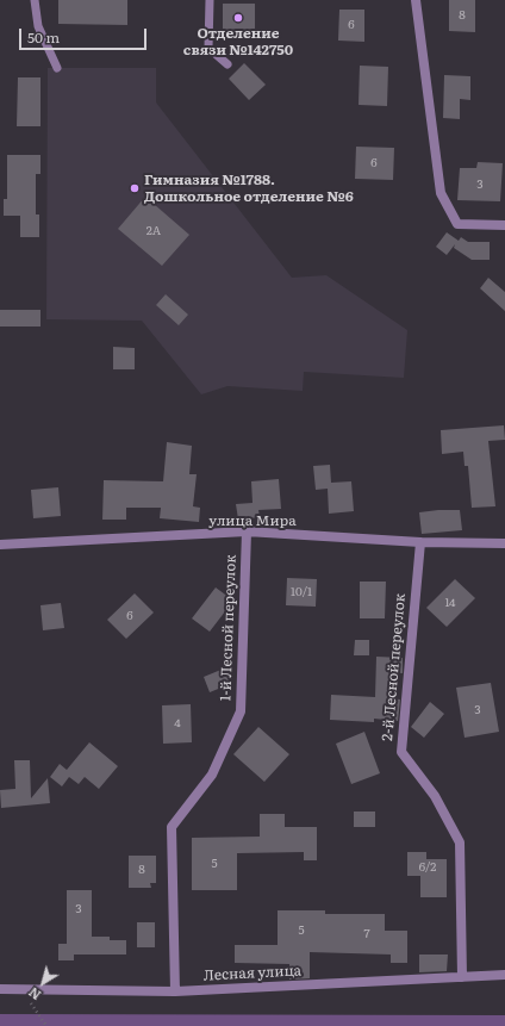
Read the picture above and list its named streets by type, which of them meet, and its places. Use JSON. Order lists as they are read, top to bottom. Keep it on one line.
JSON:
{"streets":{"street":["улица Мира","1-й Лесной переулок","2-й Лесной переулок","Лесная улица"]},"crossings":[["улица Мира","1-й Лесной переулок"],["улица Мира","2-й Лесной переулок"],["1-й Лесной переулок","Лесная улица"],["2-й Лесной переулок","Лесная улица"]],"places":["Отделение связи №142750","Гимназия №1788. Дошкольное отделение №6"],"house_numbers":["8","6","6","3","2А","10/1","14","6","3","4","5","6/2","8","3","5","7"],"scale_bar":"50 m","north":"bottom left"}
